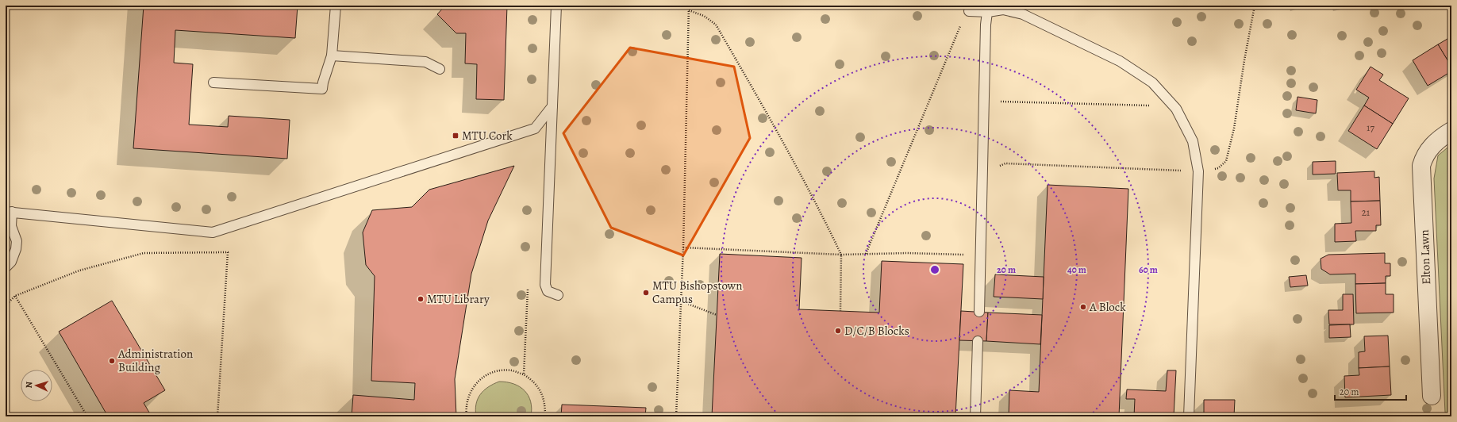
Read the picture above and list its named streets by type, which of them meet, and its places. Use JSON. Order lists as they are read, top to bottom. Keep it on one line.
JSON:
{"streets":{"street":["Elton Lawn"]},"places":{"transit":["MTU Cork"],"other":["MTU Bishopstown Campus","MTU Library","A Block","D/C/B Blocks","Administration Building"]},"house_numbers":["17","21"],"scale_bar":"20 m","north":"left","rings":["20 m","40 m","60 m"]}
